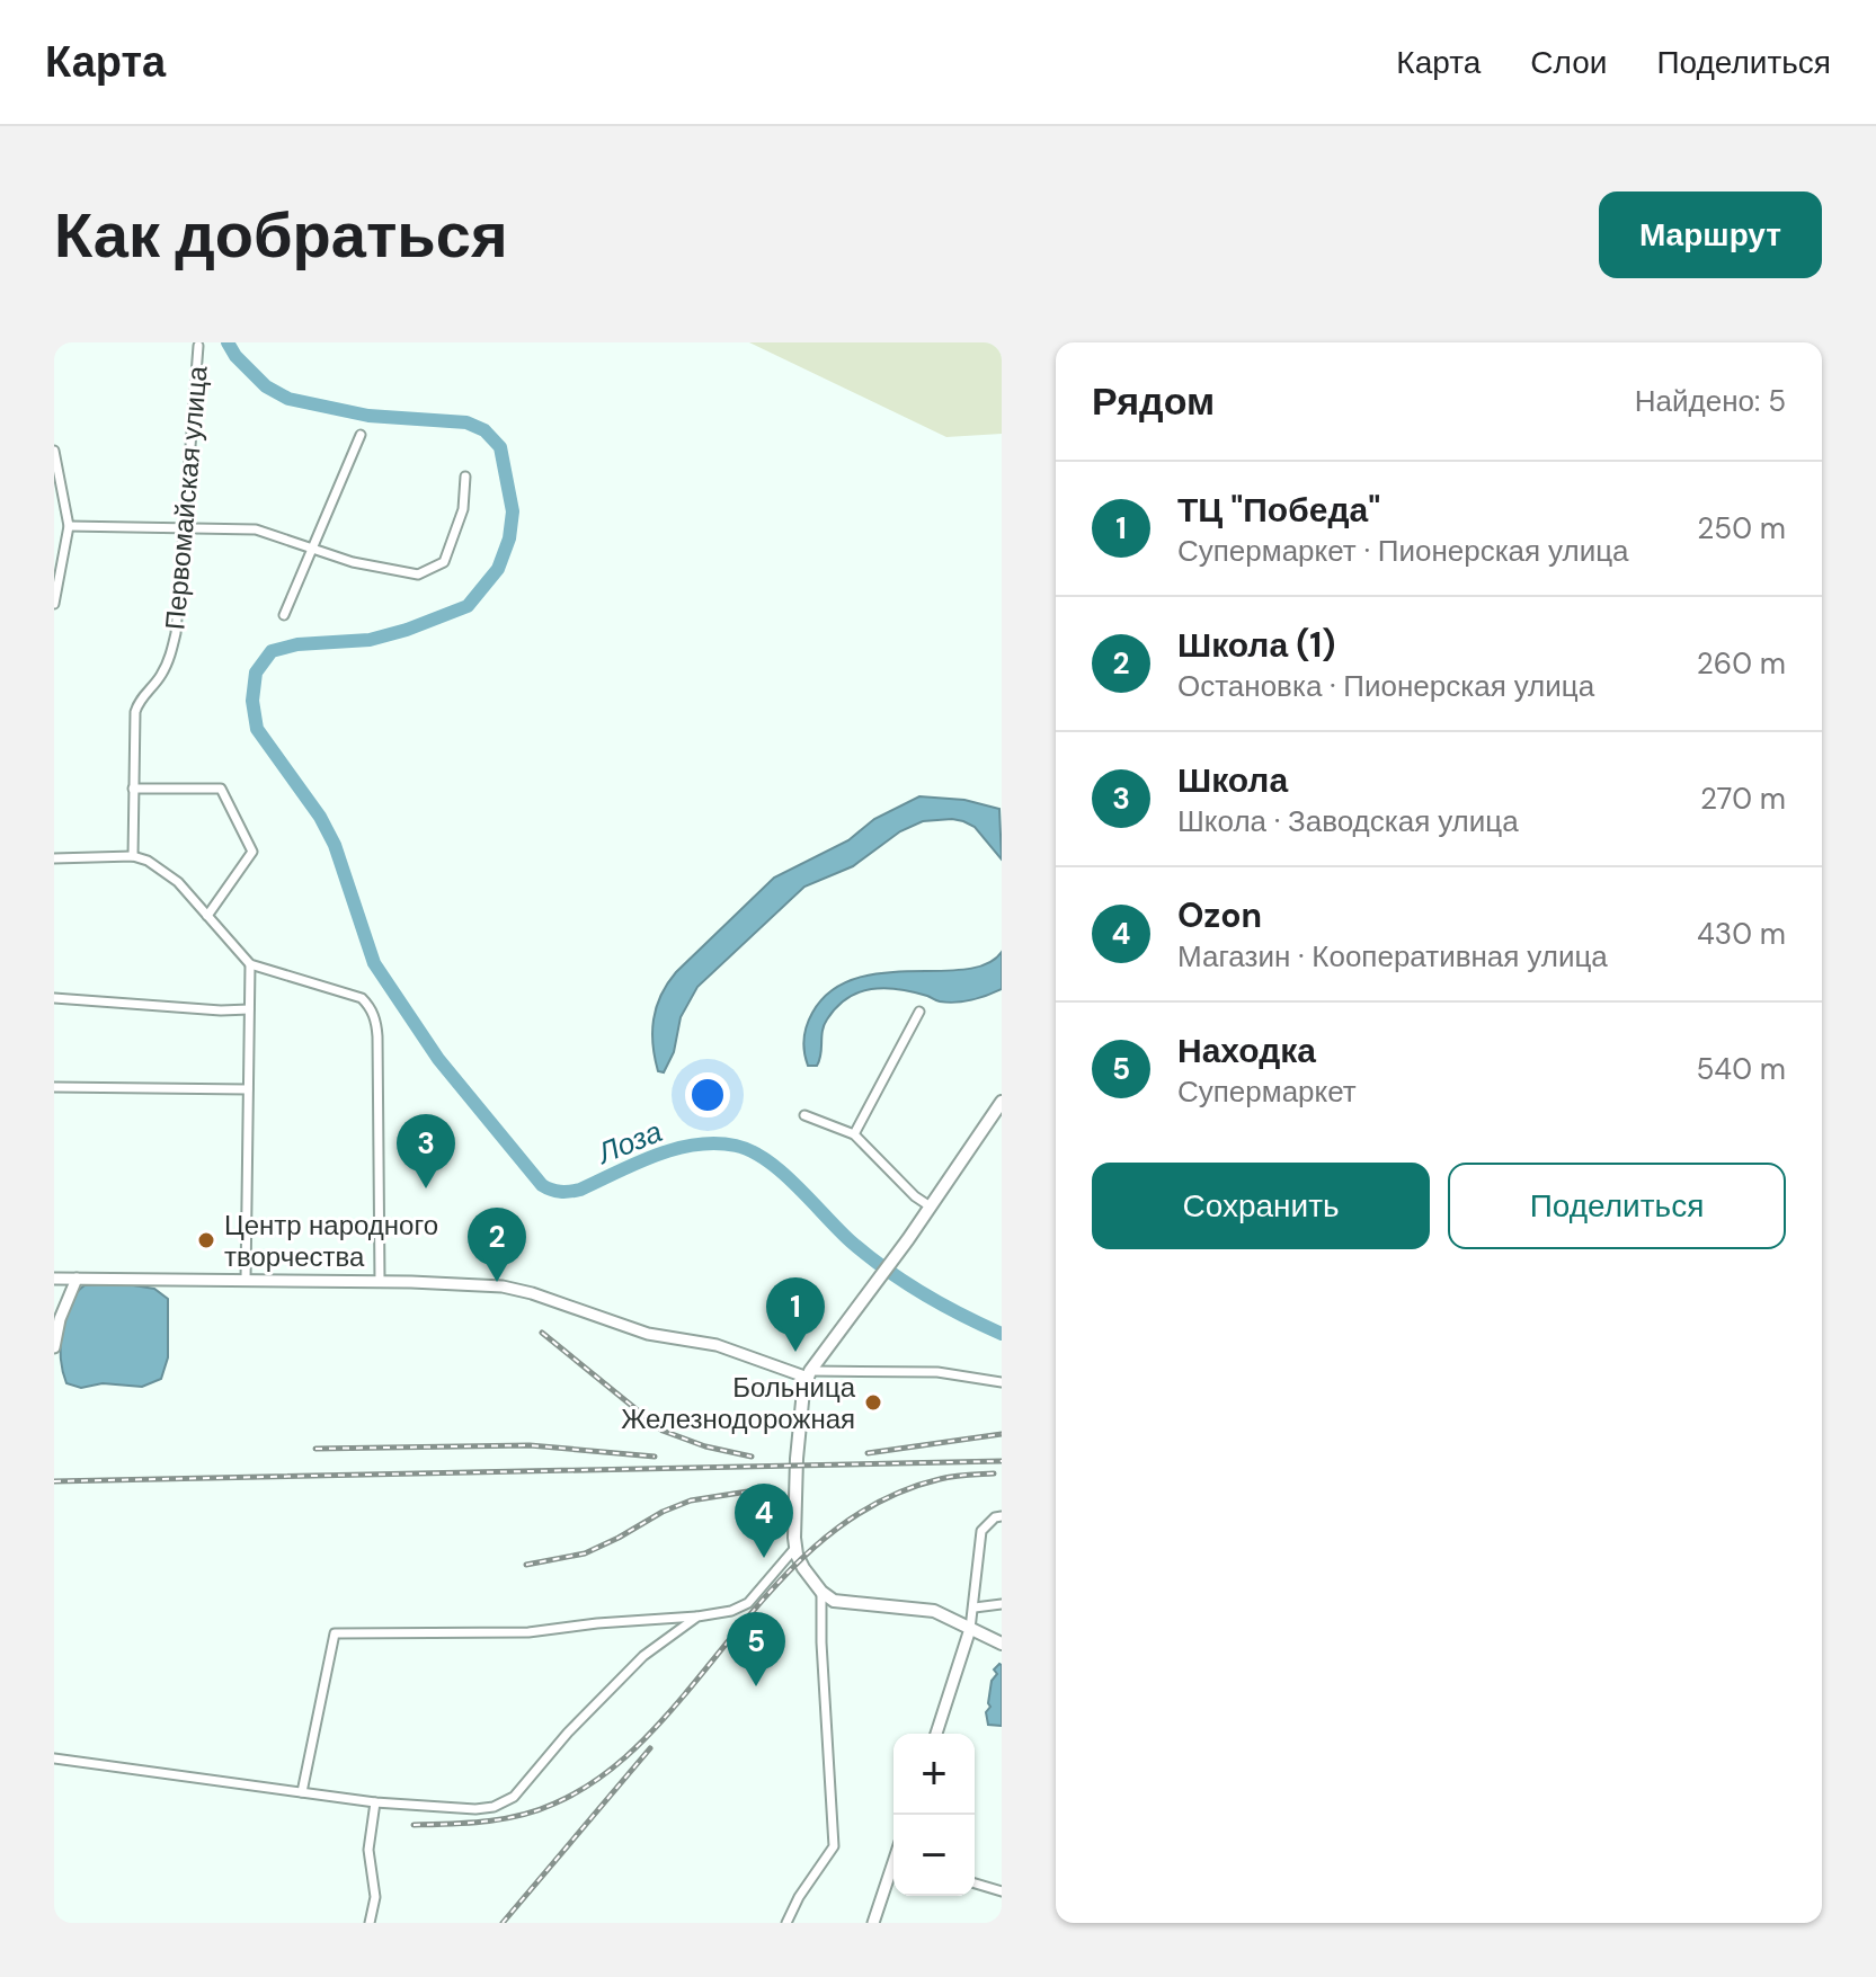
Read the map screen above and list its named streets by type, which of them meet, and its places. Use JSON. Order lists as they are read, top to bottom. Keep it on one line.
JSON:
{"streets":{"street":["Первомайская улица"]},"water":["Лоза"],"places":["Центр народного творчества","Больница Железнодорожная"],"page":{"header":"Карта","nav":["Карта","Слои","Поделиться"],"buttons":["Маршрут",["Сохранить","Поделиться"]],"title":"Как добраться","heading":["Рядом","Найдено: 5"],"list":[{"mark":"1","name":"ТЦ \"Победа\"","note":"Супермаркет · Пионерская улица","value":"250 m"},{"mark":"2","name":"Школа (1)","note":"Остановка · Пионерская улица","value":"260 m"},{"mark":"3","name":"Школа","note":"Школа · Заводская улица","value":"270 m"},{"mark":"4","name":"Ozon","note":"Магазин · Кооперативная улица","value":"430 m"},{"mark":"5","name":"Находка","note":"Супермаркет","value":"540 m"}],"pins":["3","2","1","4","5"],"map_buttons":["+","−"]}}
